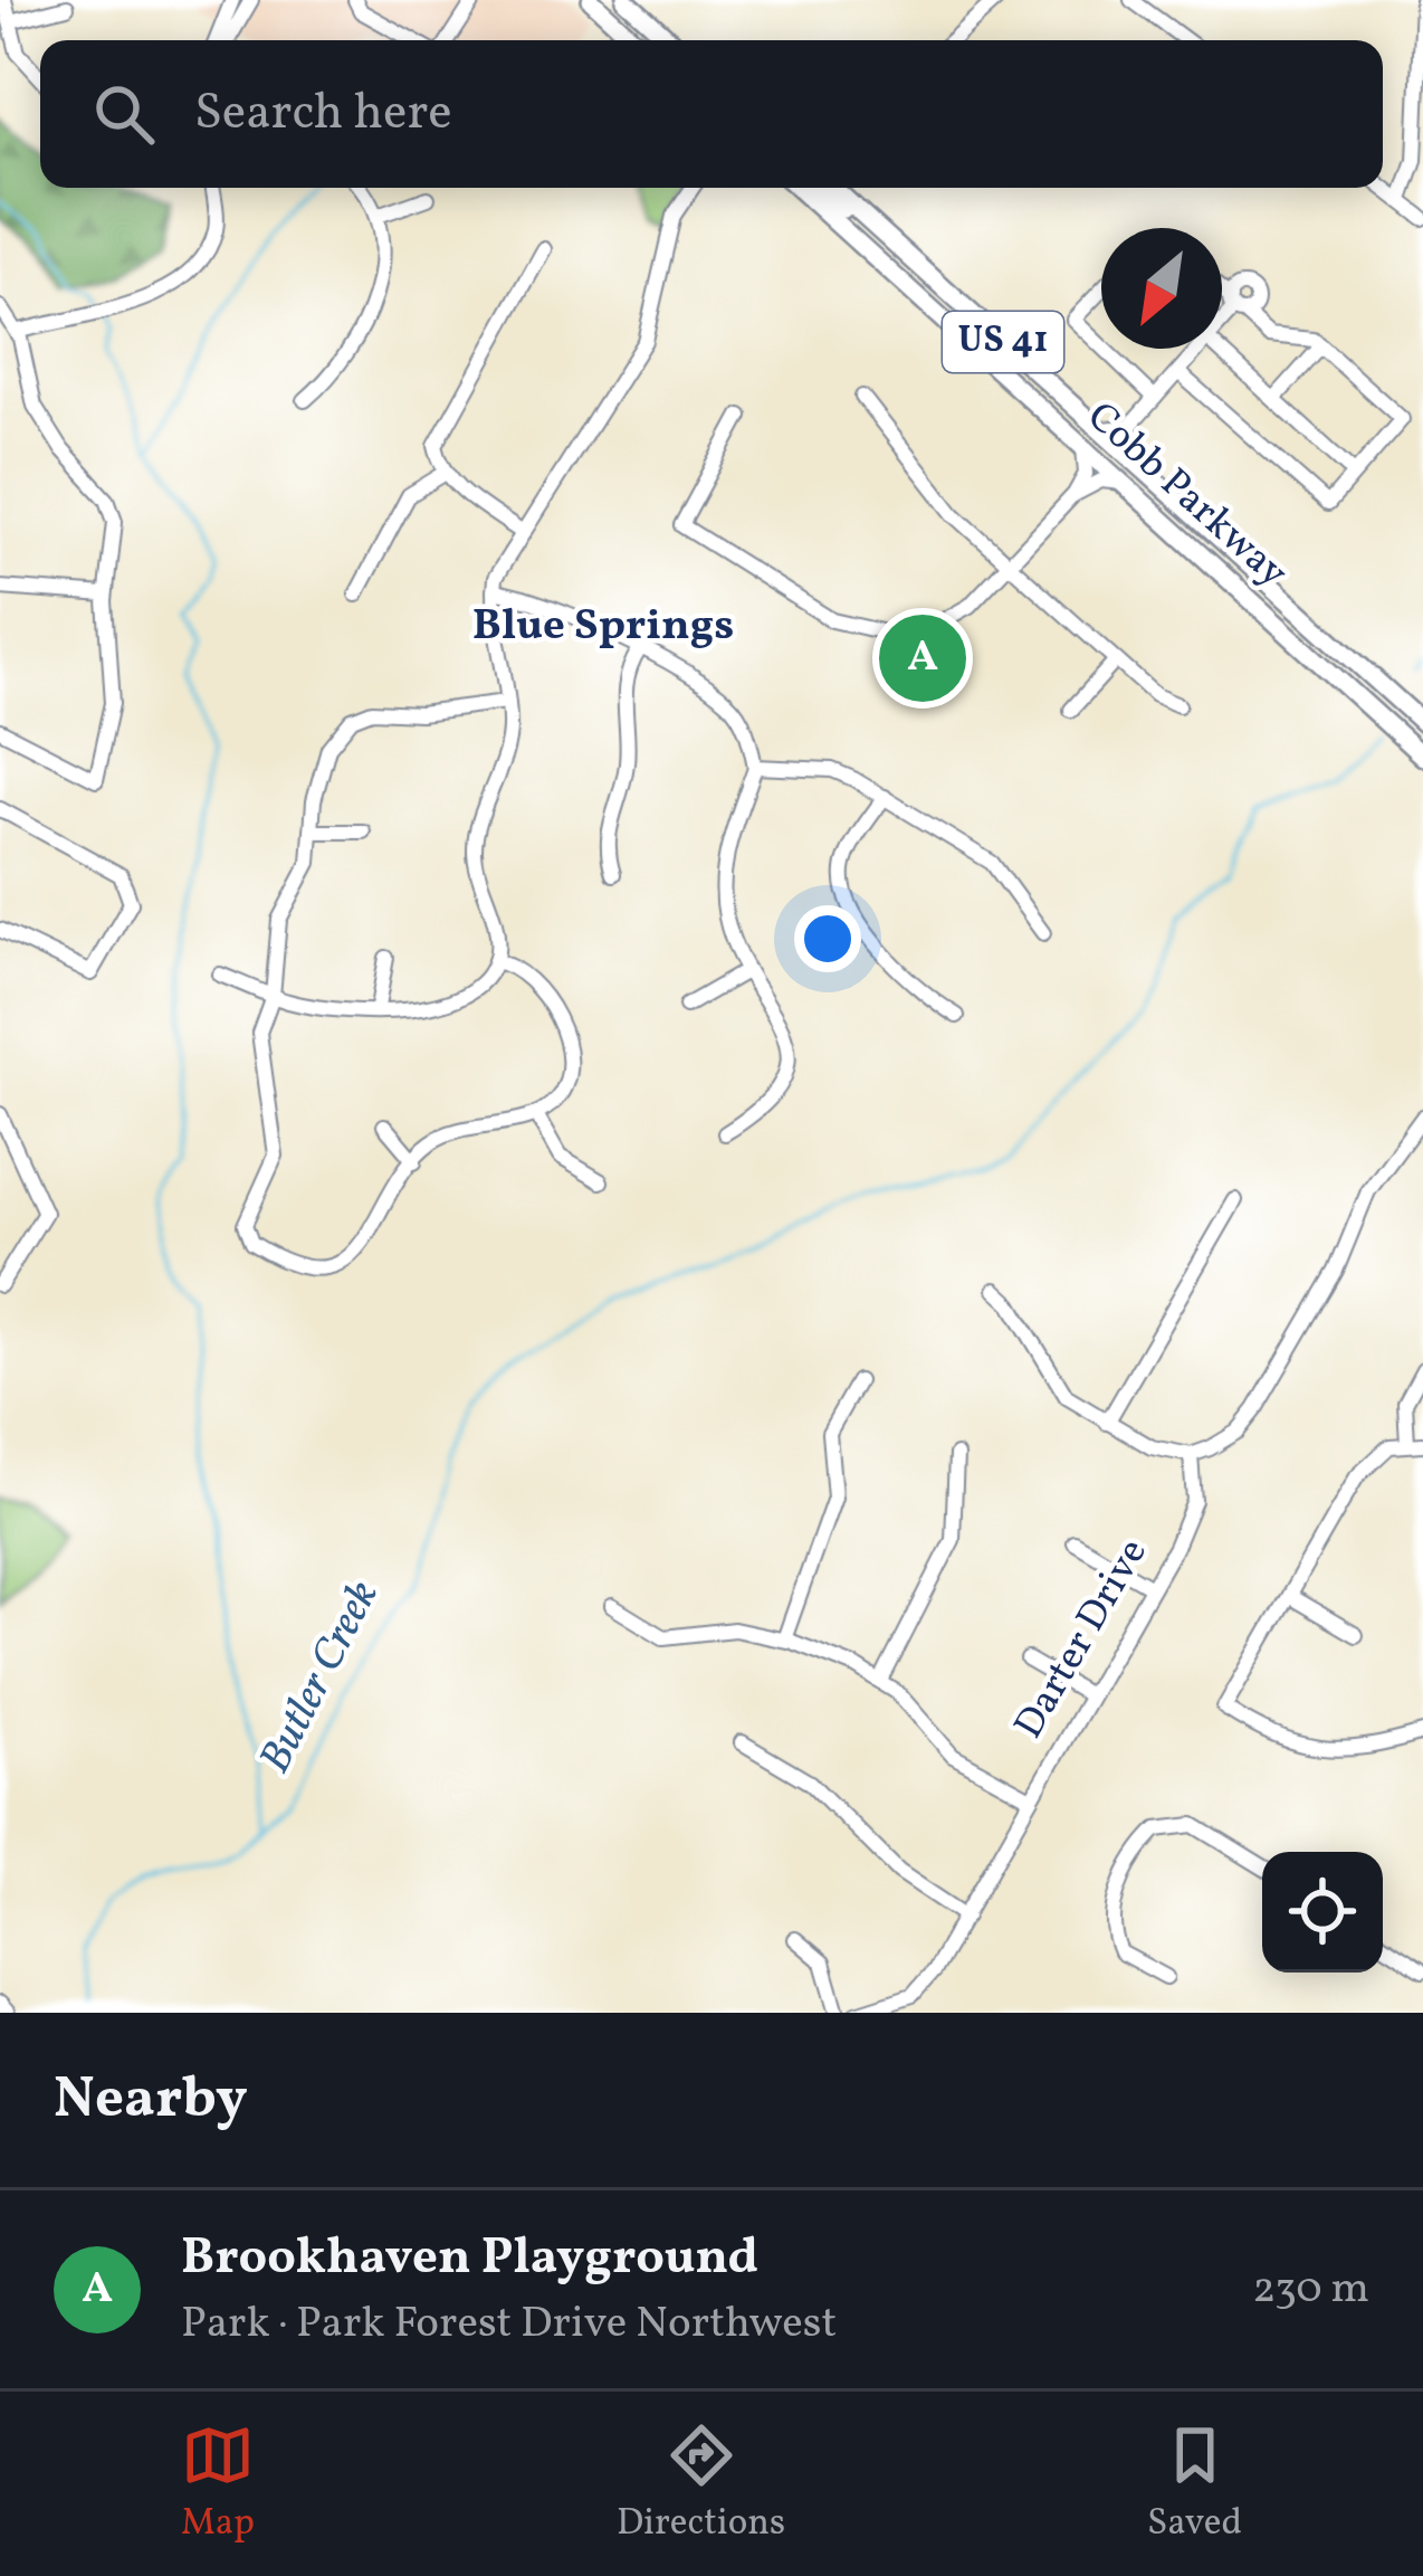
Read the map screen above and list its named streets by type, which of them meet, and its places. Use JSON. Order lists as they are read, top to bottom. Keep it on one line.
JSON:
{"streets":{"main road":["US 41","Cobb Parkway"],"street":["Darter Drive"]},"districts":["Blue Springs"],"water":["Butler Creek"],"north":"bottom left","page":{"search":"Search here","pins":"A","heading":"Nearby","list":[{"mark":"A","name":"Brookhaven Playground","note":"Park · Park Forest Drive Northwest","value":"230 m"}],"nav":["Map","Directions","Saved"]}}
